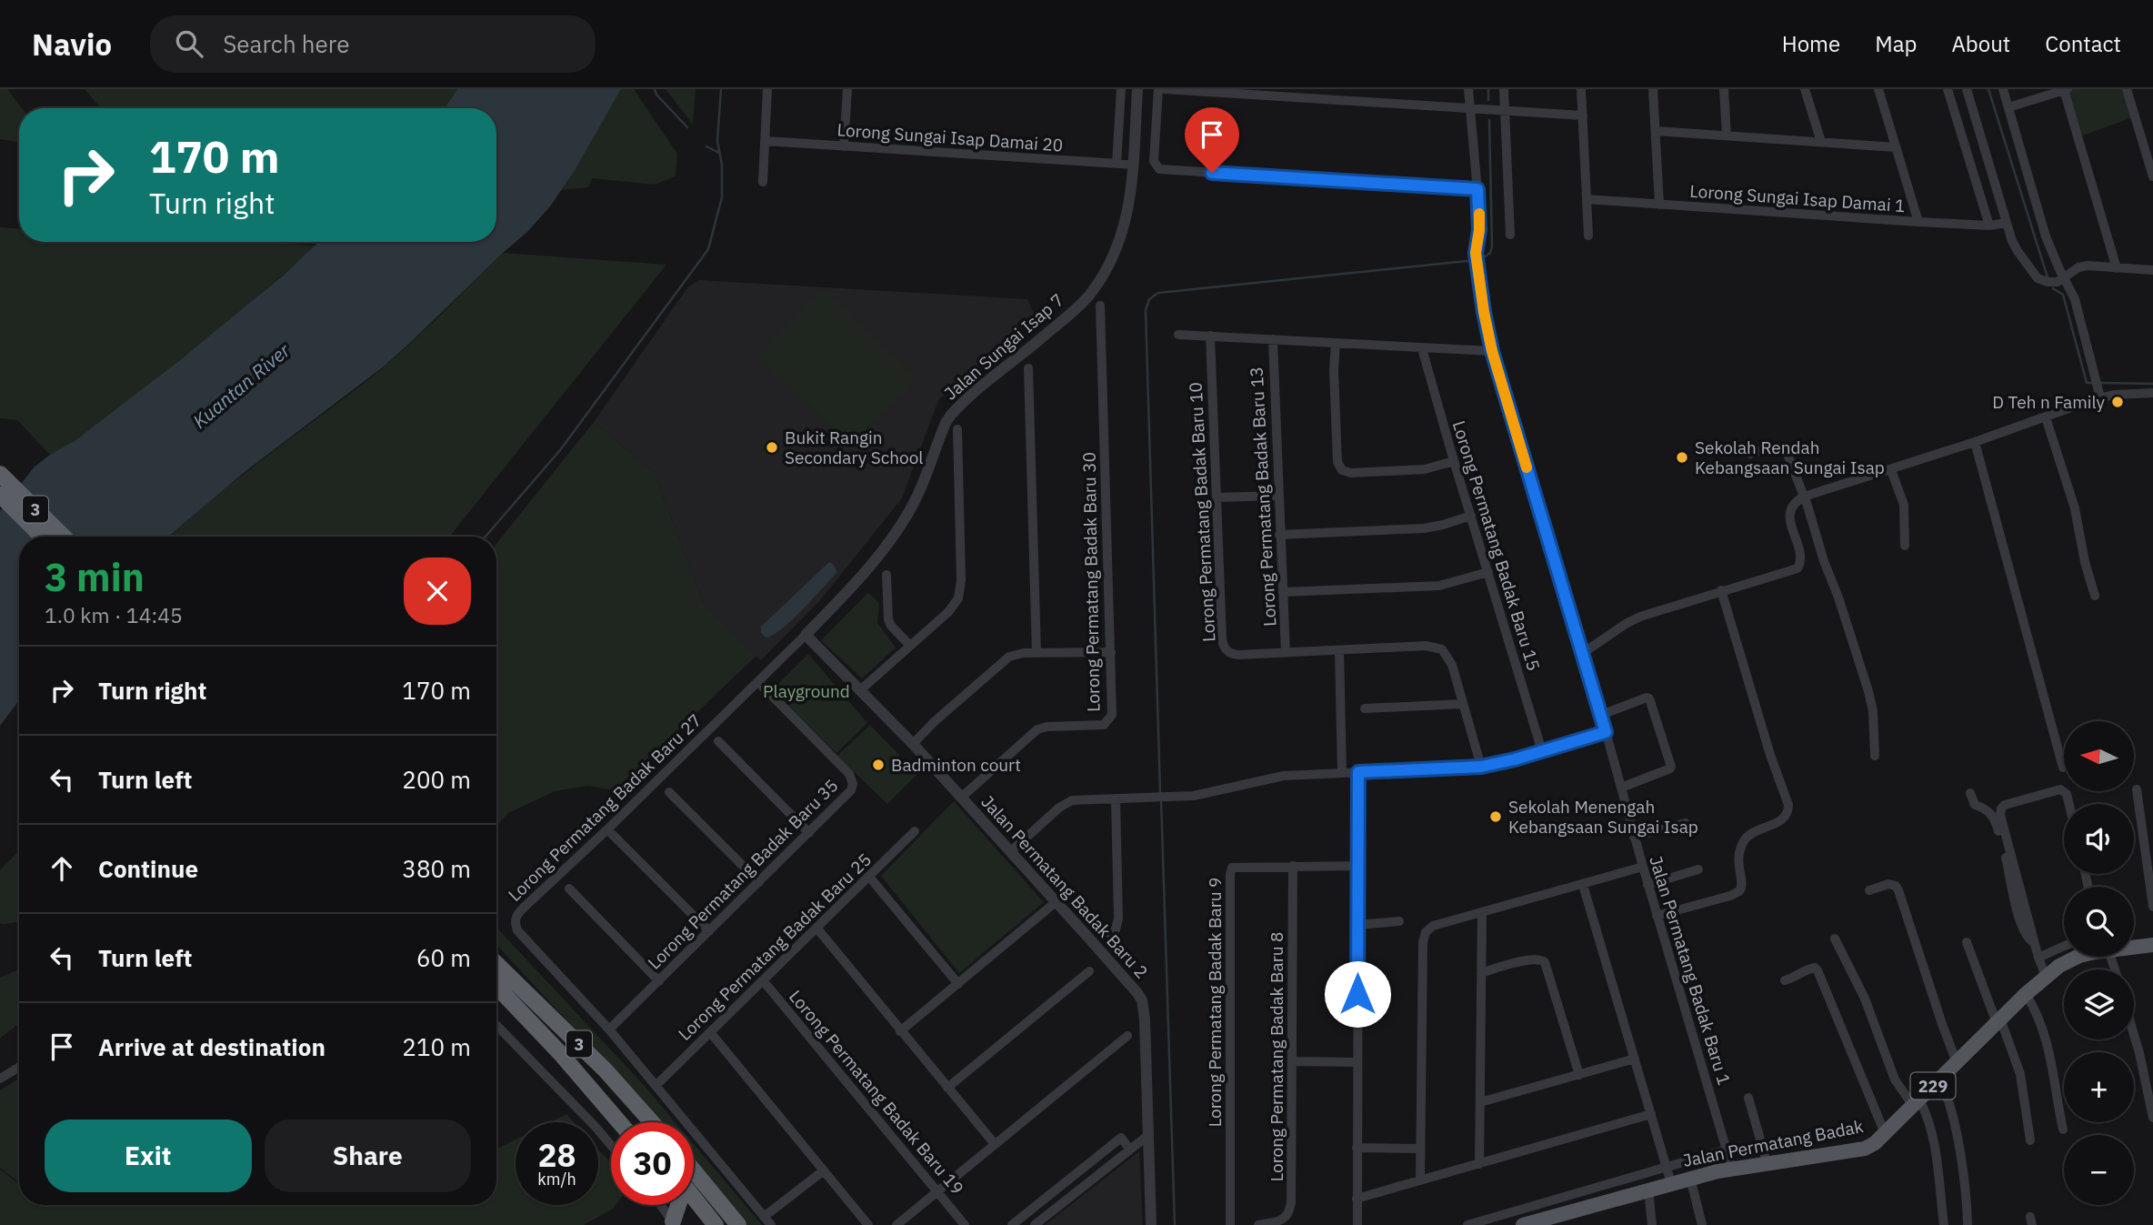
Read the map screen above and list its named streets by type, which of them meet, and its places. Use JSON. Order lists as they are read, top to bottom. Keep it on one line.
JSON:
{"streets":{"highway":["3"],"main road":["229","Jalan Permatang Badak"],"street":["Lorong Sungai Isap Damai 20","Lorong Sungai Isap Damai 1","Jalan Sungai Isap 7","Lorong Permatang Badak Baru 13","Lorong Permatang Badak Baru 10","Lorong Permatang Badak Baru 15","Lorong Permatang Badak Baru 30","Lorong Permatang Badak Baru 27","Lorong Permatang Badak Baru 35","Jalan Permatang Badak Baru 2","Lorong Permatang Badak Baru 25","Jalan Permatang Badak Baru 1","Lorong Permatang Badak Baru 9","Lorong Permatang Badak Baru 8","Lorong Permatang Badak Baru 19"]},"crossings":[["Lorong Sungai Isap Damai 20","Jalan Sungai Isap 7"],["Jalan Sungai Isap 7","Lorong Permatang Badak Baru 27"],["Jalan Sungai Isap 7","Jalan Permatang Badak Baru 2"],["Lorong Permatang Badak Baru 13","Lorong Permatang Badak Baru 10"],["Lorong Permatang Badak Baru 30","Jalan Permatang Badak Baru 2"],["Lorong Permatang Badak Baru 27","Lorong Permatang Badak Baru 35"],["Lorong Permatang Badak Baru 27","Jalan Permatang Badak Baru 2"],["Lorong Permatang Badak Baru 27","Lorong Permatang Badak Baru 25"],["Lorong Permatang Badak Baru 25","Lorong Permatang Badak Baru 19"],["Jalan Permatang Badak Baru 1","Jalan Permatang Badak"],["Lorong Permatang Badak Baru 9","Lorong Permatang Badak Baru 8"]],"water":["Kuantan River"],"parks":["Playground"],"places":["D Teh n Family","Bukit Rangin Secondary School","Sekolah Rendah Kebangsaan Sungai Isap","Badminton court","Sekolah Menengah Kebangsaan Sungai Isap"],"north":"left","page":{"header":"Navio","search":"Search here","nav":["Home","Map","About","Contact"],"turn":["170 m","Turn right"],"heading":["3 min","1.0 km · 14:45"],"list":[{"name":"Turn right","value":"170 m"},{"name":"Turn left","value":"200 m"},{"name":"Continue","value":"380 m"},{"name":"Turn left","value":"60 m"},{"name":"Arrive at destination","value":"210 m"}],"map_buttons":["+","−"],"buttons":["Exit","Share"],"speed":"28 km/h","limit":"30"}}
